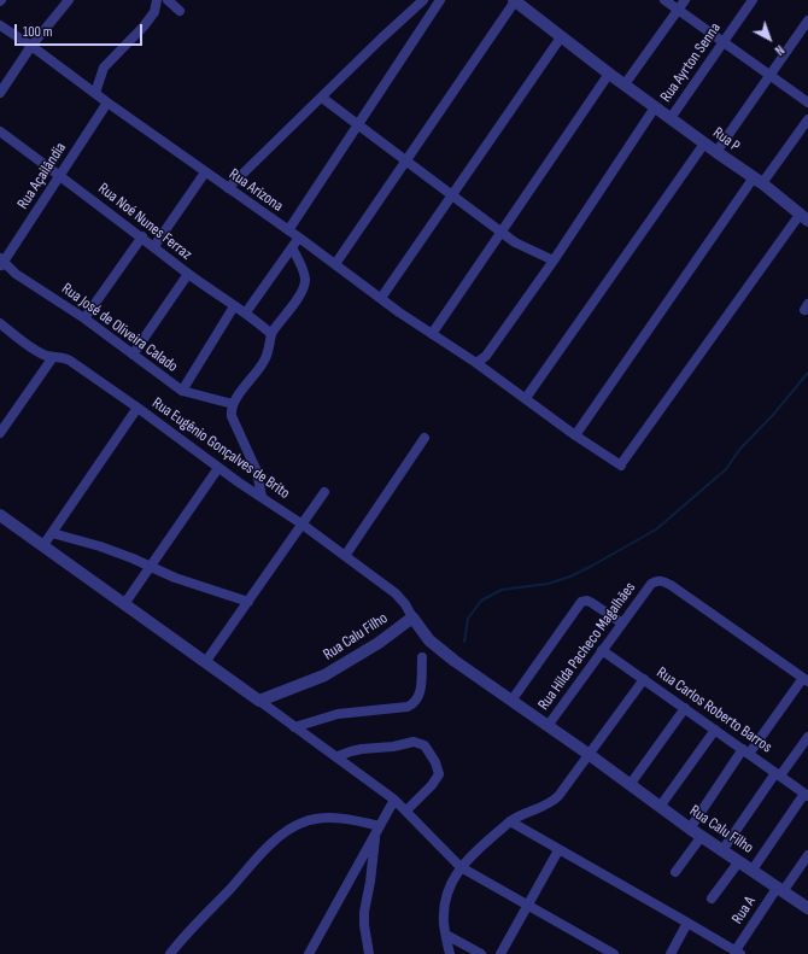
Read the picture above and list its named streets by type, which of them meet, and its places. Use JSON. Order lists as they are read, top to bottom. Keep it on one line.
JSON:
{"streets":{"street":["Rua Ayrton Senna","Rua P","Rua Açailândia","Rua Arizona","Rua Noé Nunes Ferraz","Rua José de Oliveira Calado","Rua Eugênio Gonçalves de Brito","Rua Calu Filho","Rua Hilda Pacheco Magalhães","Rua Carlos Roberto Barros","Rua A"]},"crossings":[["Rua Ayrton Senna","Rua P"],["Rua P","Rua Arizona"],["Rua Açailândia","Rua Arizona"],["Rua Açailândia","Rua Noé Nunes Ferraz"],["Rua Açailândia","Rua José de Oliveira Calado"],["Rua Eugênio Gonçalves de Brito","Rua Calu Filho"],["Rua Calu Filho","Rua Hilda Pacheco Magalhães"],["Rua Calu Filho","Rua A"],["Rua Hilda Pacheco Magalhães","Rua Carlos Roberto Barros"]],"scale_bar":"100 m","north":"bottom right"}
